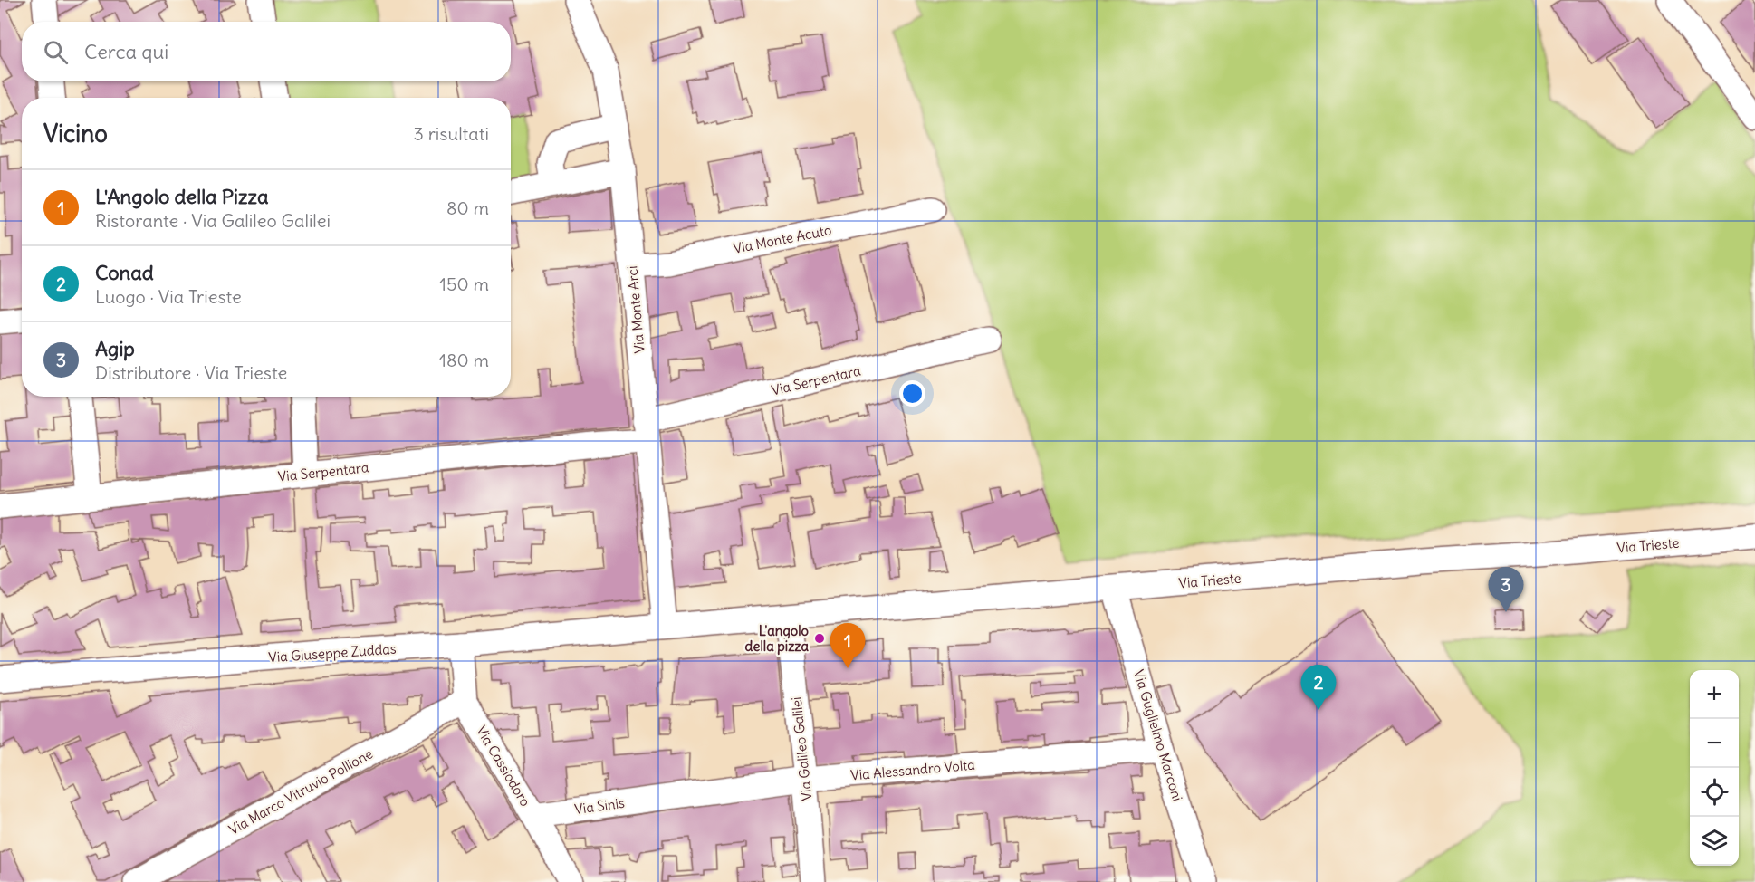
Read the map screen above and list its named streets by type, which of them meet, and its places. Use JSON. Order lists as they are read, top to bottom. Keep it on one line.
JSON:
{"streets":{"street":["Via Monte Acuto","Via Monte Arci","Via Serpentara","Via Trieste","Via Giuseppe Zuddas","Via Guglielmo Marconi","Via Galileo Galilei","Via Cassiodoro","Via Alessandro Volta","Via Marco Vitruvio Pollione","Via Sinis"]},"crossings":[["Via Monte Acuto","Via Monte Arci"],["Via Monte Arci","Via Serpentara"],["Via Monte Arci","Via Trieste"],["Via Monte Arci","Via Giuseppe Zuddas"],["Via Trieste","Via Giuseppe Zuddas"],["Via Trieste","Via Guglielmo Marconi"],["Via Trieste","Via Galileo Galilei"],["Via Giuseppe Zuddas","Via Cassiodoro"],["Via Guglielmo Marconi","Via Alessandro Volta"],["Via Galileo Galilei","Via Alessandro Volta"],["Via Cassiodoro","Via Marco Vitruvio Pollione"],["Via Cassiodoro","Via Sinis"],["Via Alessandro Volta","Via Sinis"]],"places":["L'angolo della pizza"],"page":{"search":"Cerca qui","heading":["Vicino","3 risultati"],"list":[{"mark":"1","name":"L'Angolo della Pizza","note":"Ristorante · Via Galileo Galilei","value":"80 m"},{"mark":"2","name":"Conad","note":"Luogo · Via Trieste","value":"150 m"},{"mark":"3","name":"Agip","note":"Distributore · Via Trieste","value":"180 m"}],"pins":["3","1","2"],"map_buttons":["+","−"]}}
